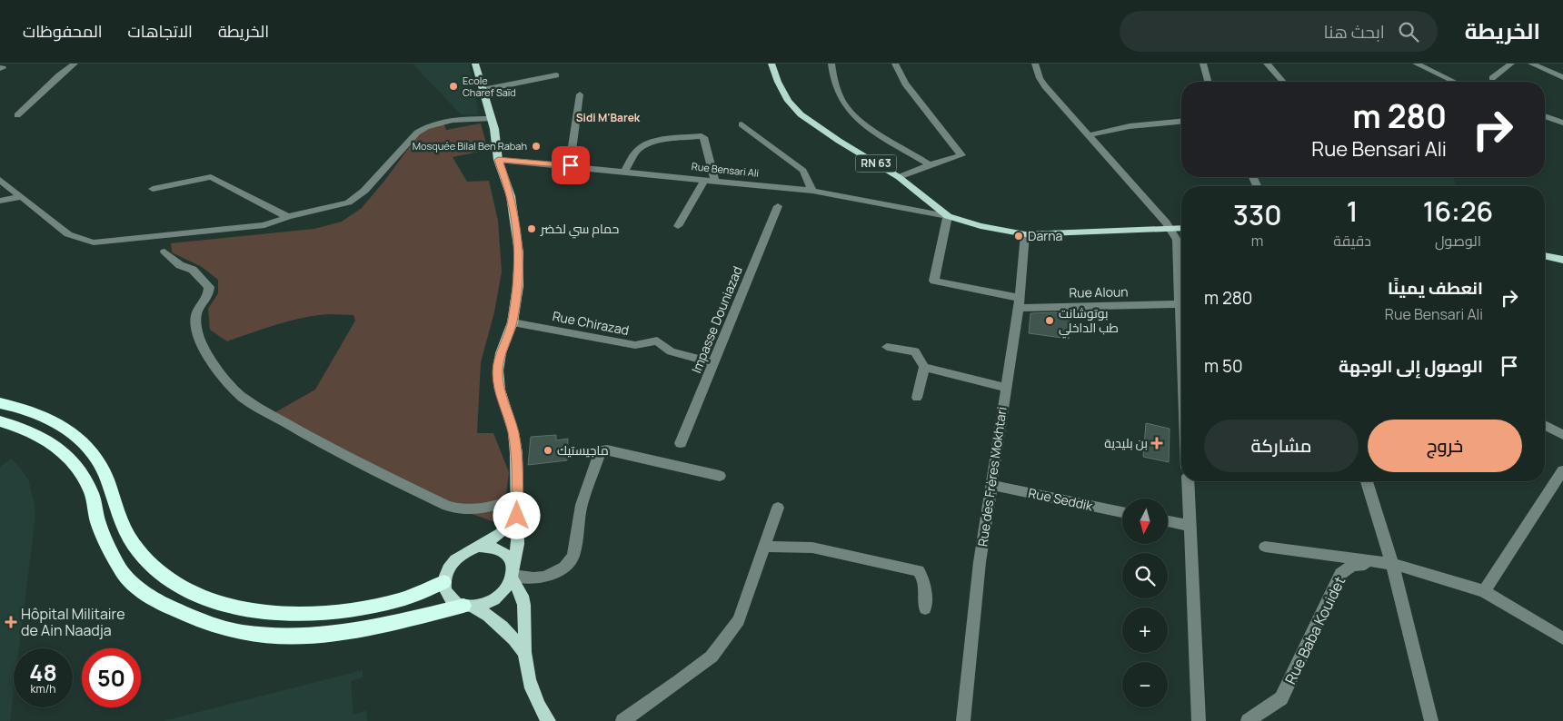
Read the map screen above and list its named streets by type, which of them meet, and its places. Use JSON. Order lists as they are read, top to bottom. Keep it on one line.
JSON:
{"streets":{"main road":["RN 63"],"street":["Rue Bensari Ali","Rue Aloun","Impasse Douniazad","Rue Chirazad","Rue des Frères Mokhtari","Rue Seddik","Rue Baba Kouidet"]},"crossings":[["RN 63","Rue Bensari Ali"],["RN 63","Rue Aloun"],["RN 63","Rue des Frères Mokhtari"],["Rue Bensari Ali","Rue Aloun"],["Rue Aloun","Rue des Frères Mokhtari"],["Impasse Douniazad","Rue Chirazad"],["Rue des Frères Mokhtari","Rue Seddik"]],"districts":["Sidi M'Barek"],"places":{"other":["Ecole Charef Saïd","Mosquée Bilal Ben Rabah","حمام سي لخضر","Darna","بوتوشانت طب الداخلي","ماجيستيك"],"health":["بن بليدية","Hôpital Militaire de Ain Naadja"]},"north":"bottom","page":{"header":"الخريطة","search":"ابحث هنا","nav":["الخريطة","الاتجاهات","المحفوظات"],"turn":["280 m","Rue Bensari Ali"],"eta":["16:26","الوصول","1","دقيقة","330","m"],"list":[{"name":"انعطف يمينًا","note":"Rue Bensari Ali","value":"280 m"},{"name":"الوصول إلى الوجهة","value":"50 m"}],"buttons":["خروج","مشاركة"],"map_buttons":["+","−"],"speed":"48 km/h","limit":"50"}}
